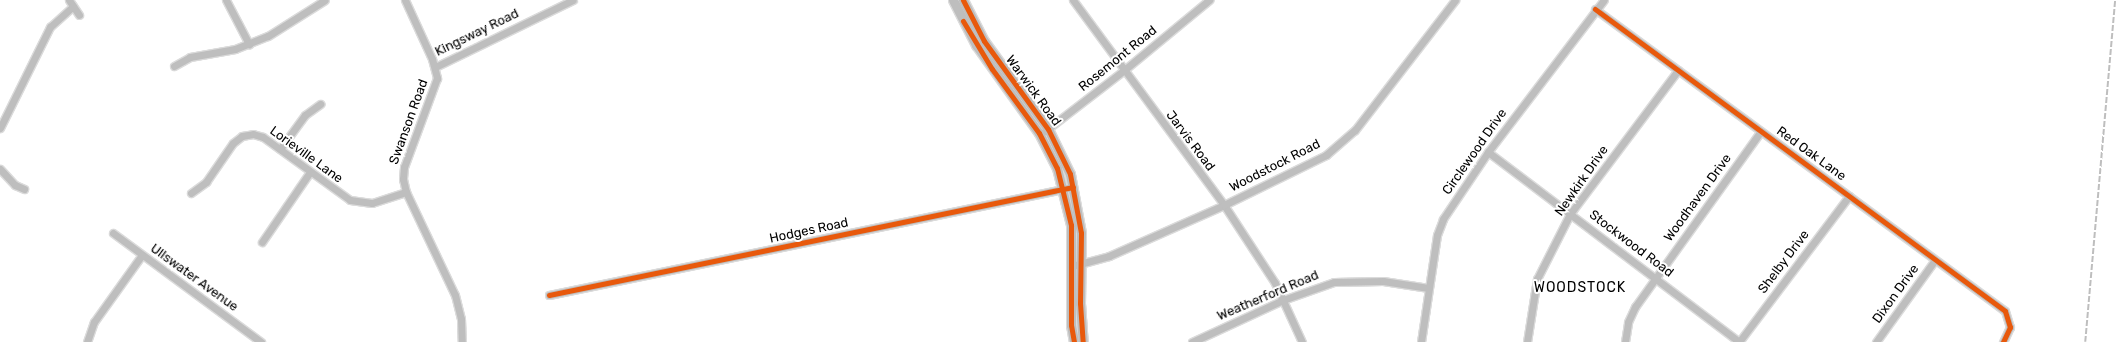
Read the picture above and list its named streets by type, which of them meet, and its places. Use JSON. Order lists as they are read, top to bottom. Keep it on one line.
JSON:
{"streets":{"main road":["Warwick Road"],"street":["Kingsway Road","Rosemont Road","Swanson Road","Jarvis Road","Circlewood Drive","Red Oak Lane","Lorieville Lane","Woodstock Road","Newkirk Drive","Woodhaven Drive","Hodges Road","Stockwood Road","Shelby Drive","Ullswater Avenue","Dixon Drive","Weatherford Road"]},"crossings":[["Kingsway Road","Swanson Road"],["Rosemont Road","Warwick Road"],["Rosemont Road","Jarvis Road"],["Warwick Road","Woodstock Road"],["Warwick Road","Hodges Road"],["Swanson Road","Lorieville Lane"],["Jarvis Road","Woodstock Road"],["Jarvis Road","Weatherford Road"],["Circlewood Drive","Red Oak Lane"],["Circlewood Drive","Stockwood Road"],["Circlewood Drive","Weatherford Road"],["Red Oak Lane","Newkirk Drive"],["Red Oak Lane","Woodhaven Drive"],["Red Oak Lane","Shelby Drive"],["Red Oak Lane","Dixon Drive"],["Newkirk Drive","Stockwood Road"],["Woodhaven Drive","Stockwood Road"],["Stockwood Road","Shelby Drive"]],"districts":["WOODSTOCK"]}
